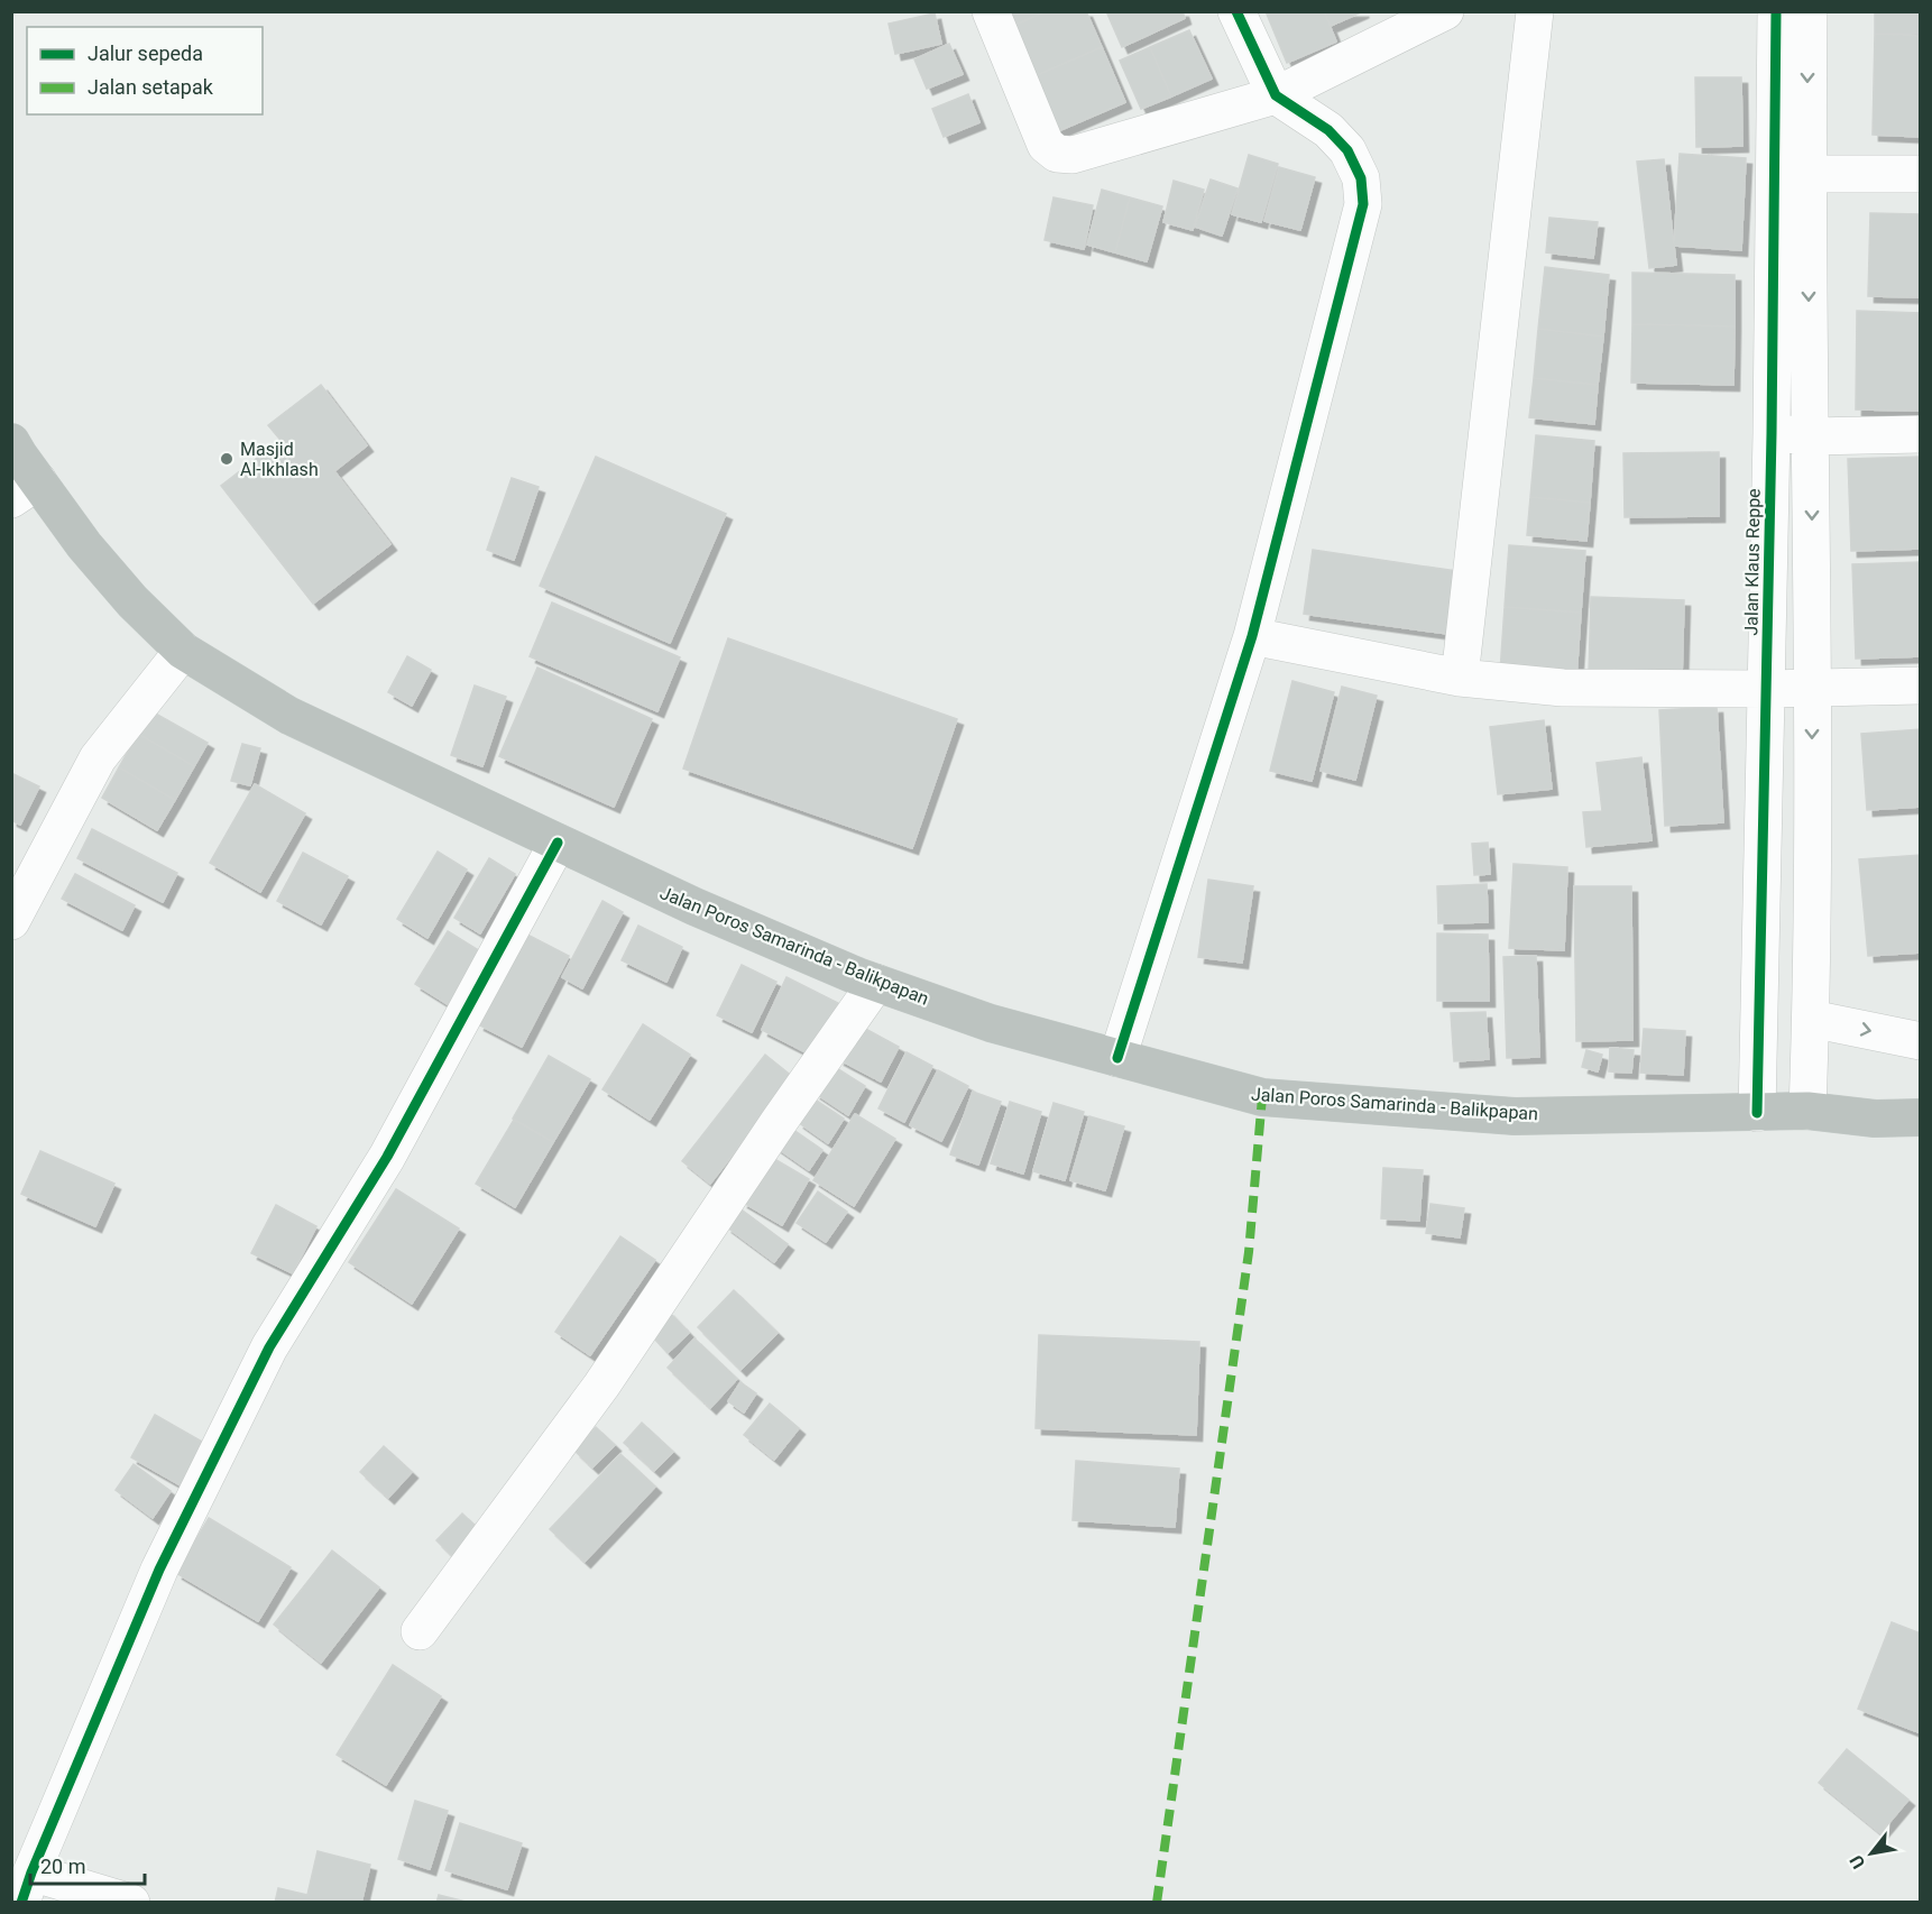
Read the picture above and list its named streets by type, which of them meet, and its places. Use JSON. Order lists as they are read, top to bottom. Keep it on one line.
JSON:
{"streets":{"highway":["Jalan Poros Samarinda - Balikpapan"],"street":["Jalan Klaus Reppe"]},"crossings":[["Jalan Klaus Reppe","Jalan Poros Samarinda - Balikpapan"]],"places":["Masjid Al-Ikhlash"],"legend":["Jalur sepeda","Jalan setapak"],"scale_bar":"20 m","north":"bottom left"}
